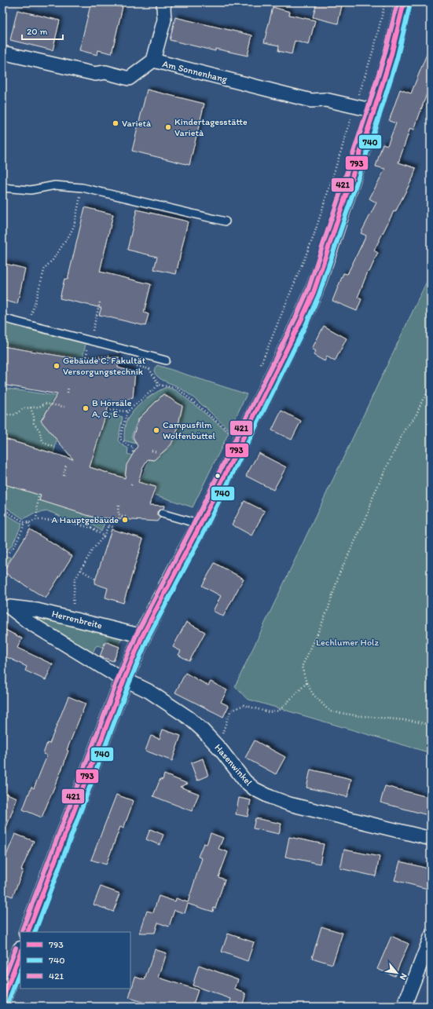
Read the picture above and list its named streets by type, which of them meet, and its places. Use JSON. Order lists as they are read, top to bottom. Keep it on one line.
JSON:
{"streets":{"street":["Am Sonnenhang","Herrenbreite","Hasenwinkel"]},"crossings":[["Herrenbreite","Hasenwinkel"]],"parks":["Lechlumer Holz"],"places":["Varietà","Kindertagesstätte Varietà","Gebäude C: Fakultät Versorgungstechnik","B Hörsäle A, C, E","Campusfilm Wolfenbüttel","A Hauptgebäude"],"lines":["transit line 793","transit line 421","transit line 740"],"legend":["793","740","421"],"scale_bar":"20 m","north":"bottom right"}
